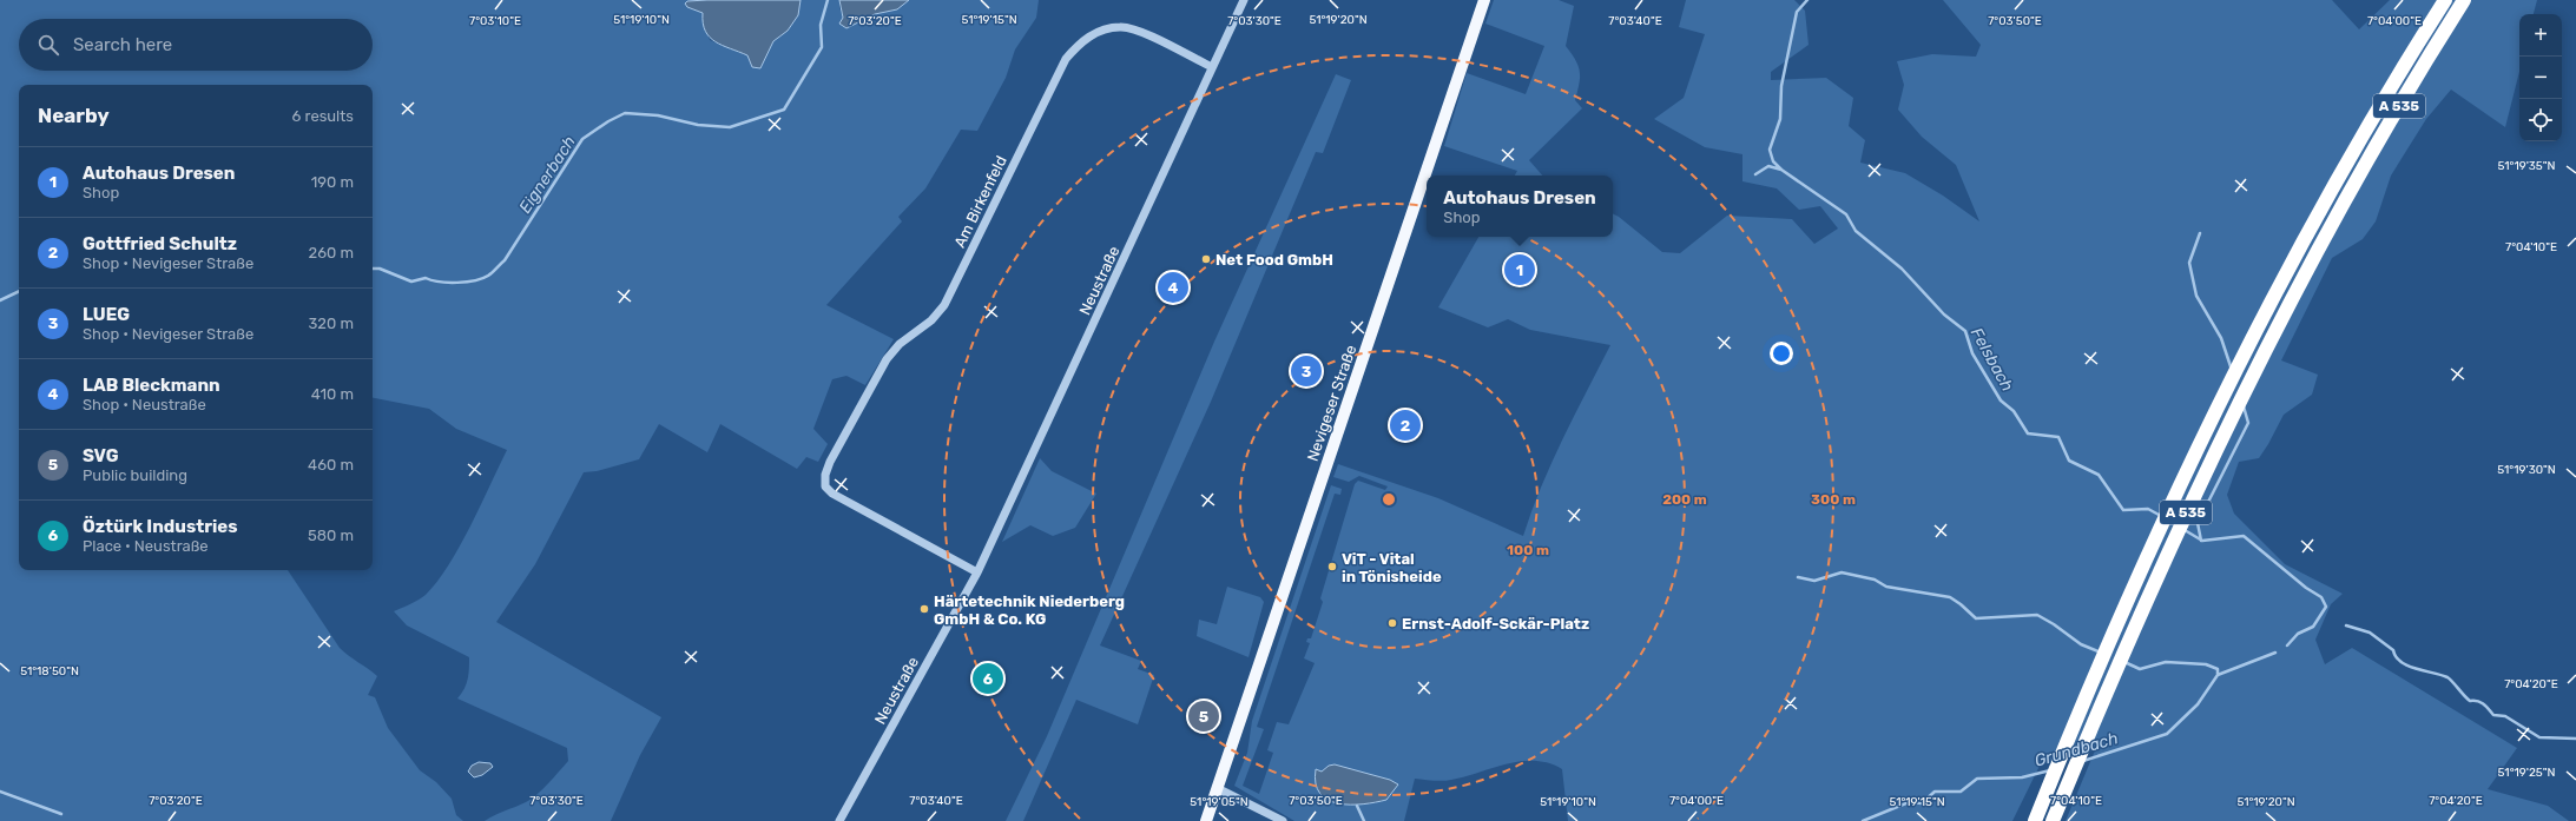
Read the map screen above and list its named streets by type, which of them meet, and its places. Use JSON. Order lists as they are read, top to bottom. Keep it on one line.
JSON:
{"streets":{"highway":["A 535"],"main road":["Nevigeser Straße"],"street":["Am Birkenfeld","Neustraße"]},"crossings":[["Am Birkenfeld","Neustraße"]],"water":["Eignerbach","Felsbach","Grundbach"],"places":["Net Food GmbH","ViT - Vital in Tönisheide","Härtetechnik Niederberg GmbH & Co. KG","Ernst-Adolf-Sckär-Platz"],"page":{"map_buttons":["+","−"],"search":"Search here","heading":["Nearby","6 results"],"list":[{"mark":"1","name":"Autohaus Dresen","note":"Shop","value":"190 m"},{"mark":"2","name":"Gottfried Schultz","note":"Shop · Nevigeser Straße","value":"260 m"},{"mark":"3","name":"LUEG","note":"Shop · Nevigeser Straße","value":"320 m"},{"mark":"4","name":"LAB Bleckmann","note":"Shop · Neustraße","value":"410 m"},{"mark":"5","name":"SVG","note":"Public building","value":"460 m"},{"mark":"6","name":"Öztürk Industries","note":"Place · Neustraße","value":"580 m"}],"popup":["Autohaus Dresen","Shop"],"pins":["1","4","3","2","6","5"]},"coordinates":["51°19'10\"N","51°19'15\"N","51°19'20\"N","7°03'10\"E","7°03'20\"E","7°03'40\"E","7°04'00\"E","7°03'30\"E","7°03'50\"E","51°19'35\"N","7°04'10\"E","51°19'30\"N","51°18'50\"N","7°04'20\"E","51°19'25\"N","51°19'05\"N"],"rings":["200 m","300 m","100 m"]}
